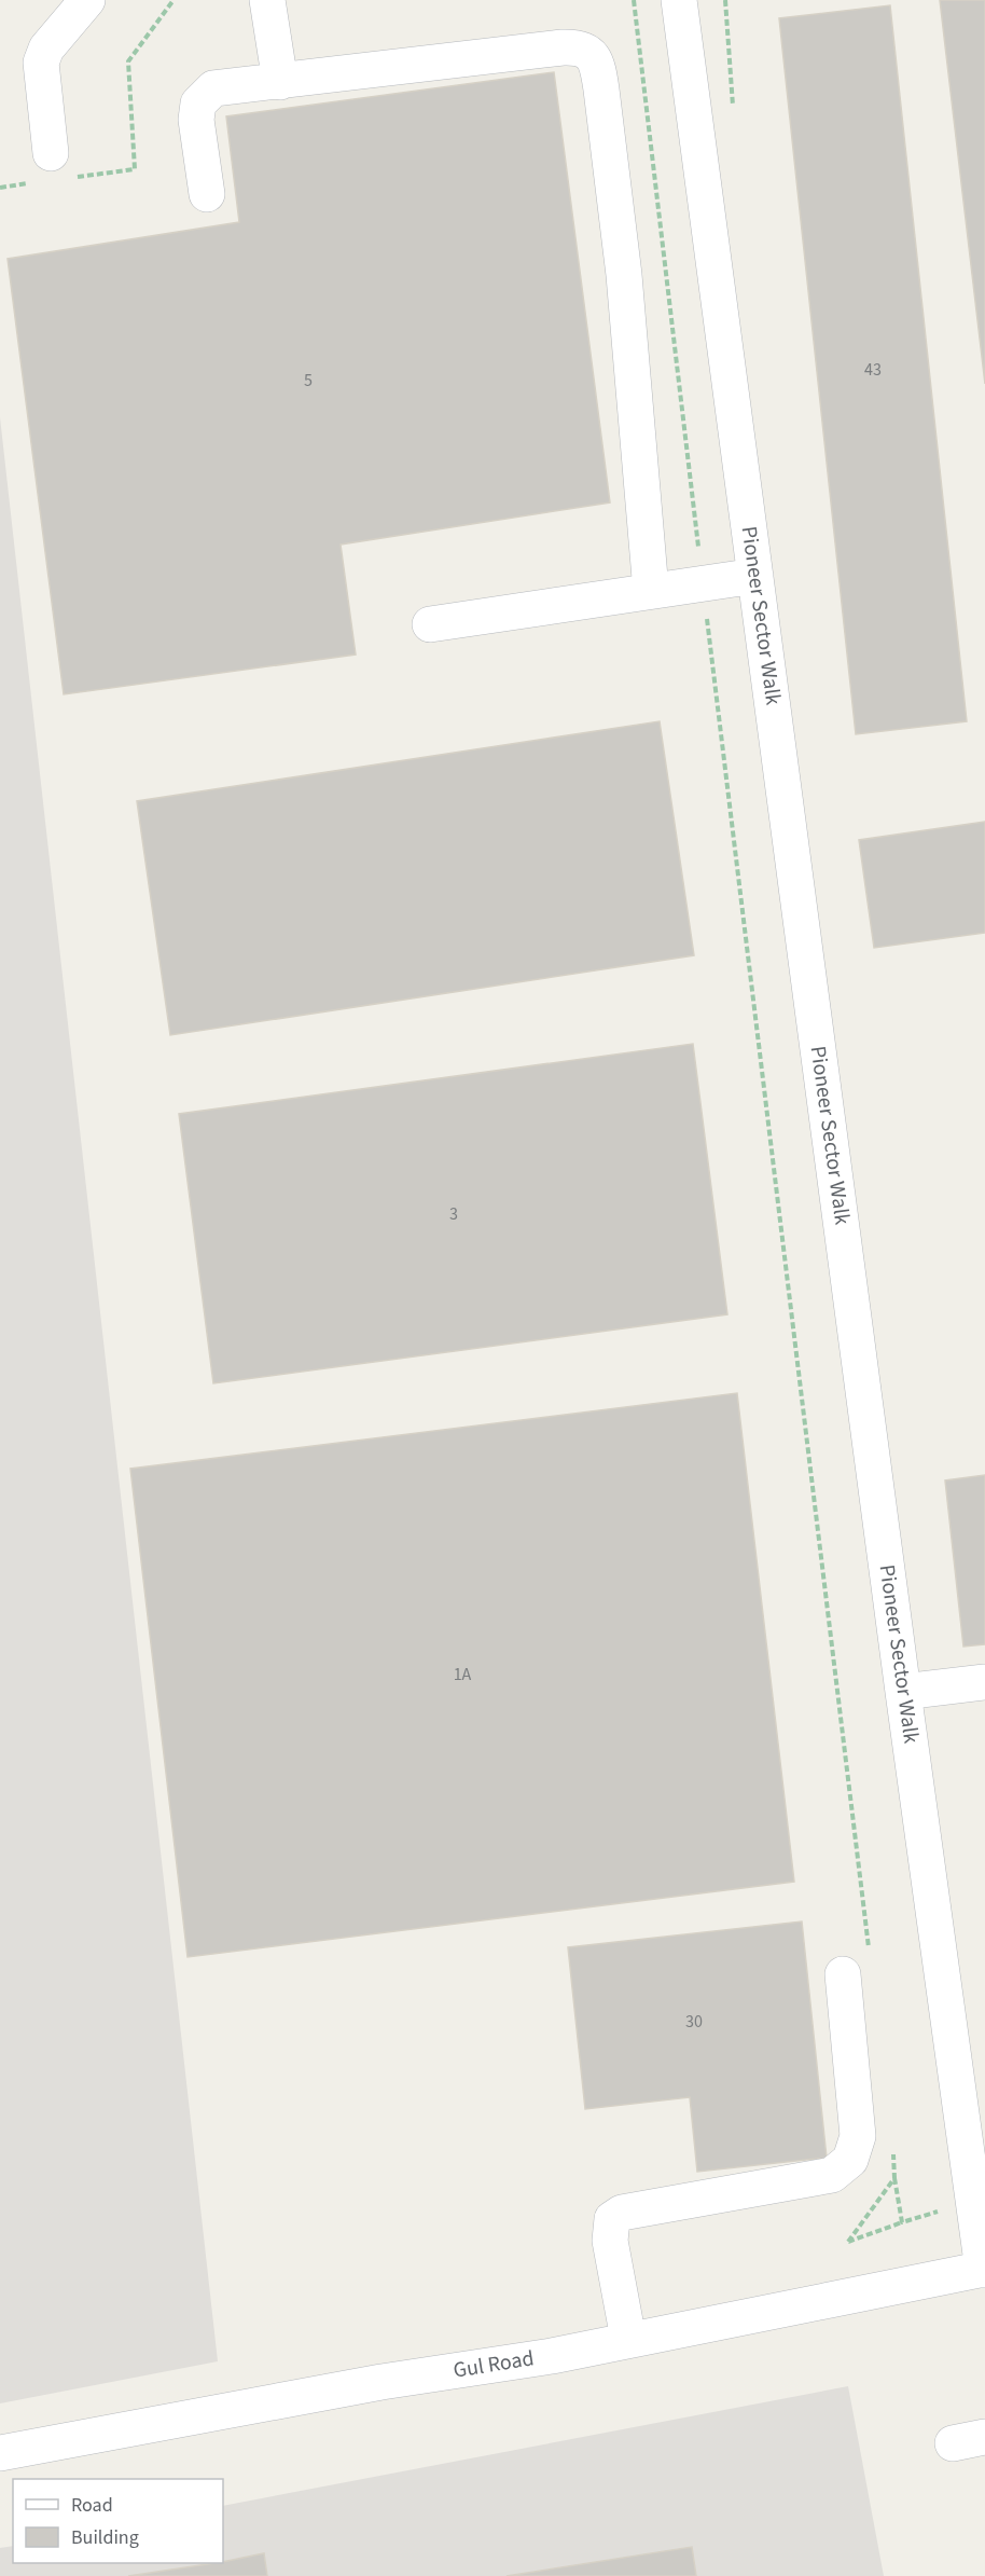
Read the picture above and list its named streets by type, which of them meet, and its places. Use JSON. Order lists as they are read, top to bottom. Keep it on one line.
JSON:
{"streets":{"street":["Pioneer Sector Walk","Gul Road"]},"crossings":[["Pioneer Sector Walk","Gul Road"]],"house_numbers":["43","5","3","1A","30"],"legend":["Road","Building"]}
